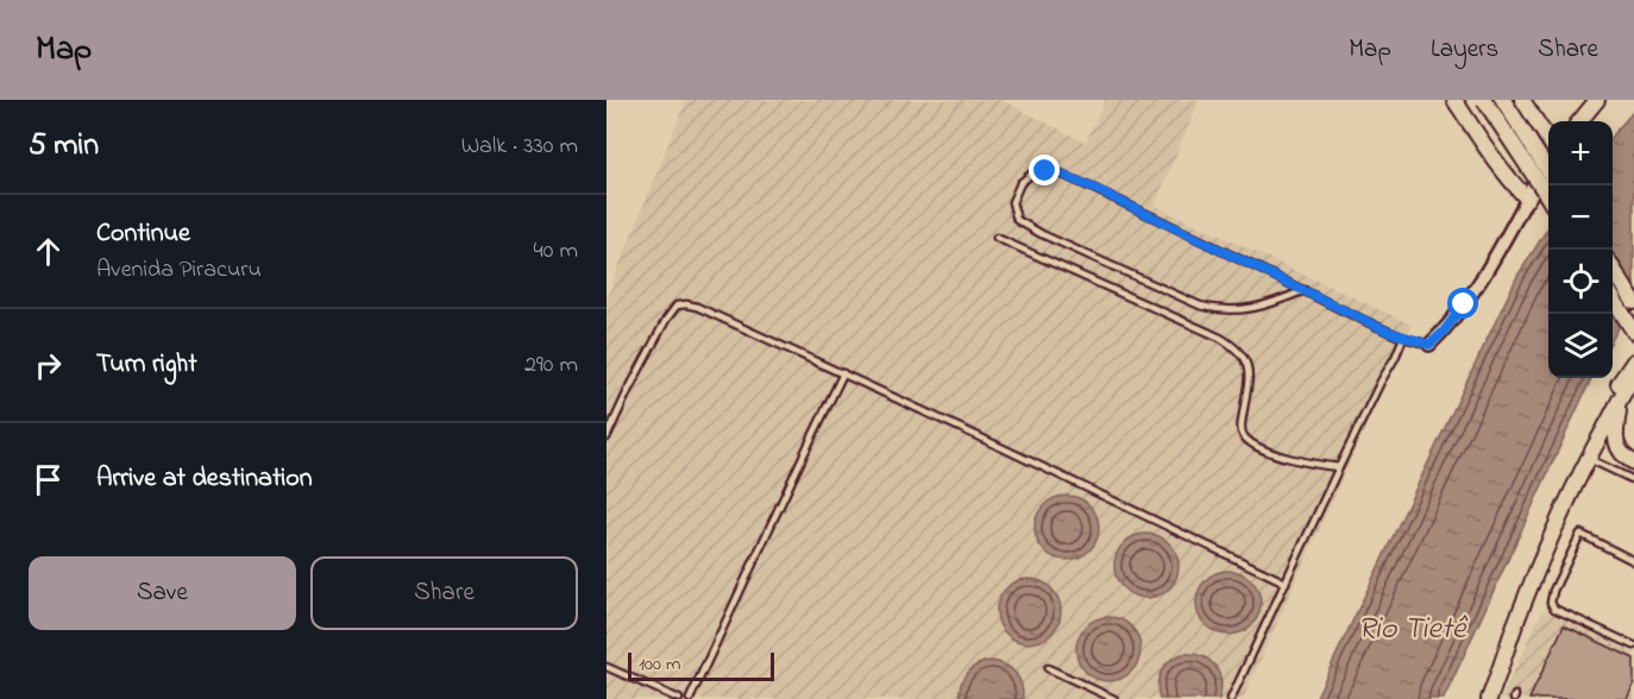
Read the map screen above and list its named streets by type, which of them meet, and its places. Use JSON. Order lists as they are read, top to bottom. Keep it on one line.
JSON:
{"water":["Rio Tietê"],"scale_bar":"100 m","page":{"header":"Map","nav":["Map","Layers","Share"],"heading":["5 min","Walk · 330 m"],"map_buttons":["+","−"],"list":[["Continue","Avenida Piracuru","40 m"],["Turn right","290 m"],"Arrive at destination"],"buttons":["Save","Share"],"scale":"100 m"}}
